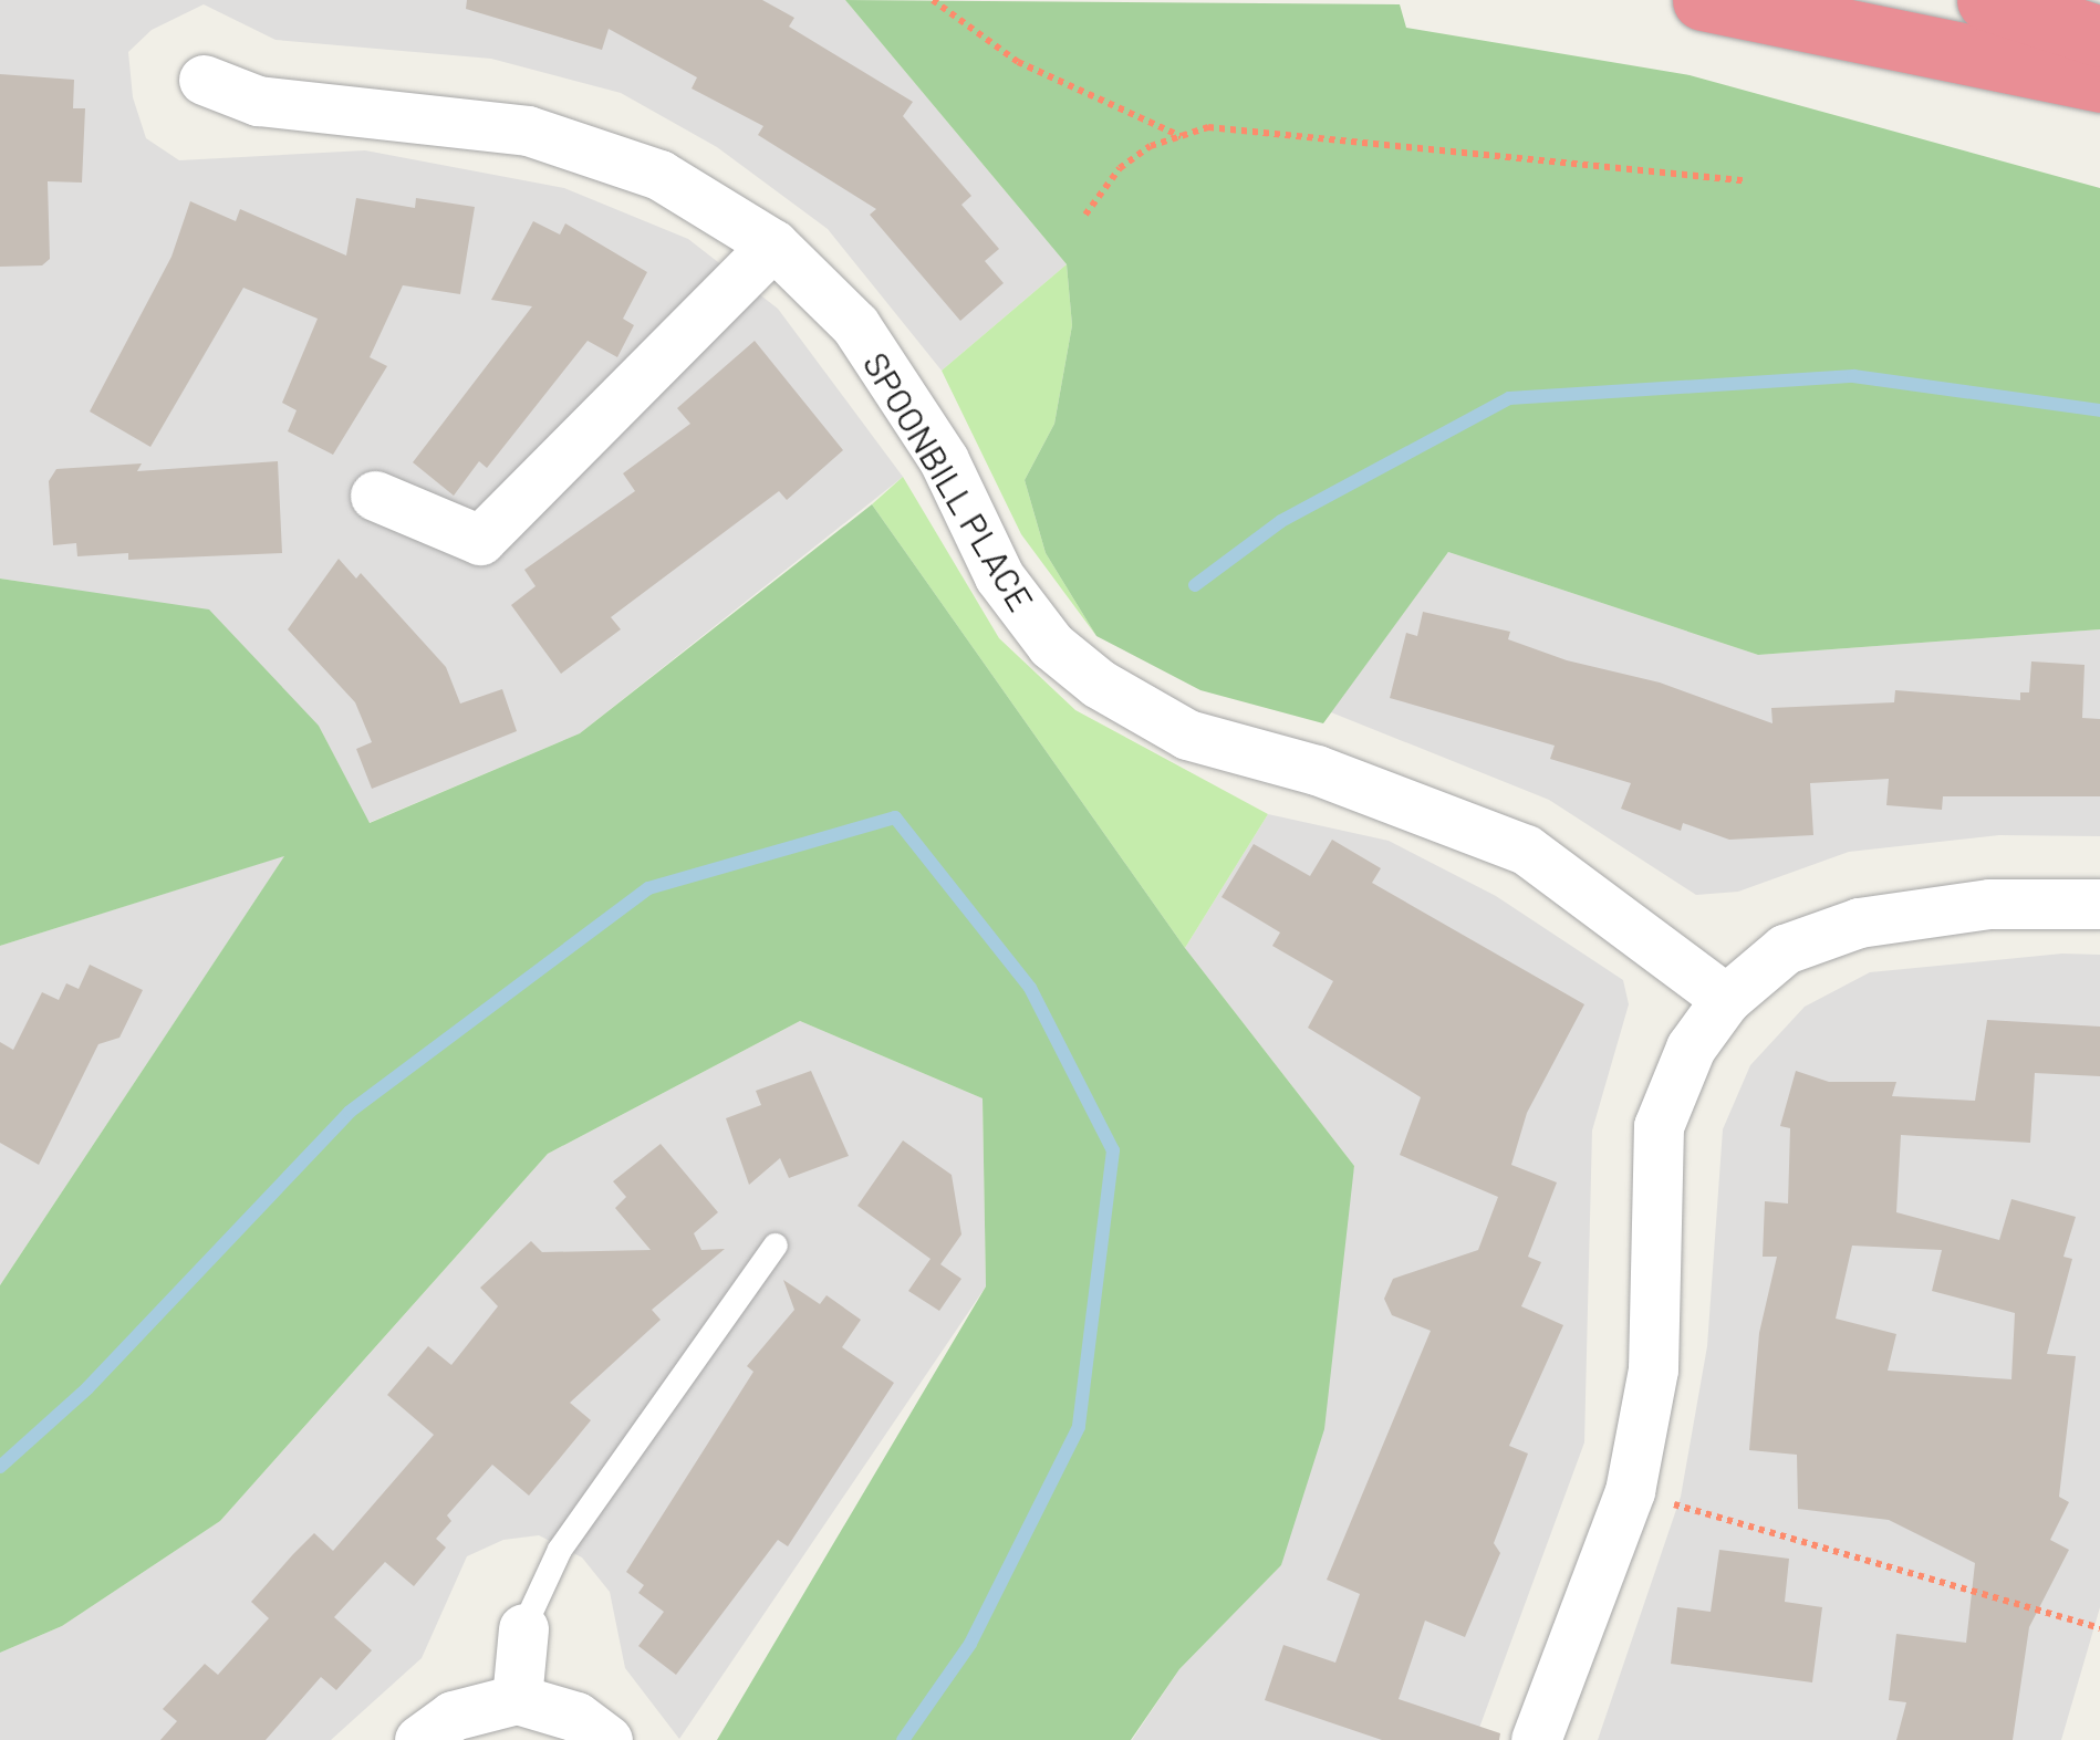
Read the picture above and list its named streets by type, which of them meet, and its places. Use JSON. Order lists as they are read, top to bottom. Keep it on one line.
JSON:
{"streets":{"street":["SPOONBILL PLACE"]}}
